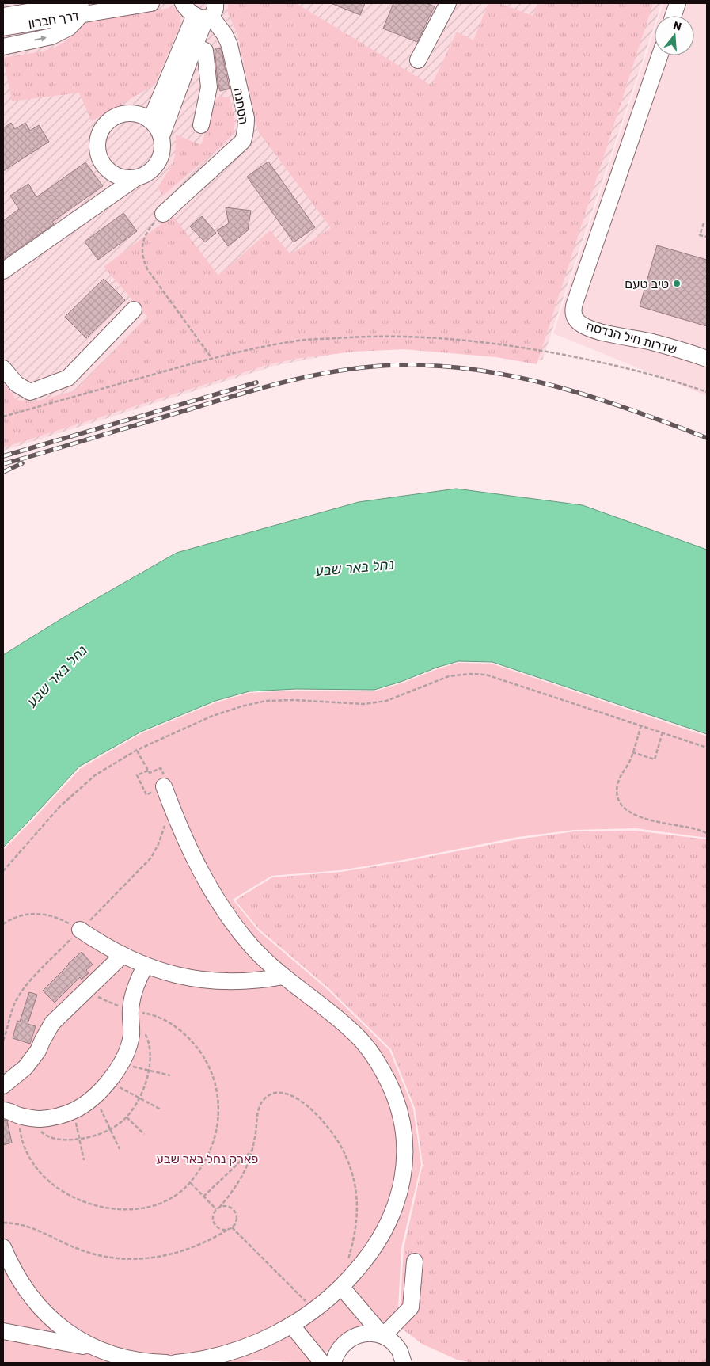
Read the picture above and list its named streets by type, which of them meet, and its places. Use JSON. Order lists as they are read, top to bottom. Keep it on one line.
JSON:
{"streets":{"street":["דרך חברון","הטחנה","שדרות חיל הנדסה"]},"water":["נחל באר שבע"],"parks":["פארק נחל באר שבע"],"places":["טיב טעם"],"north":"top"}
